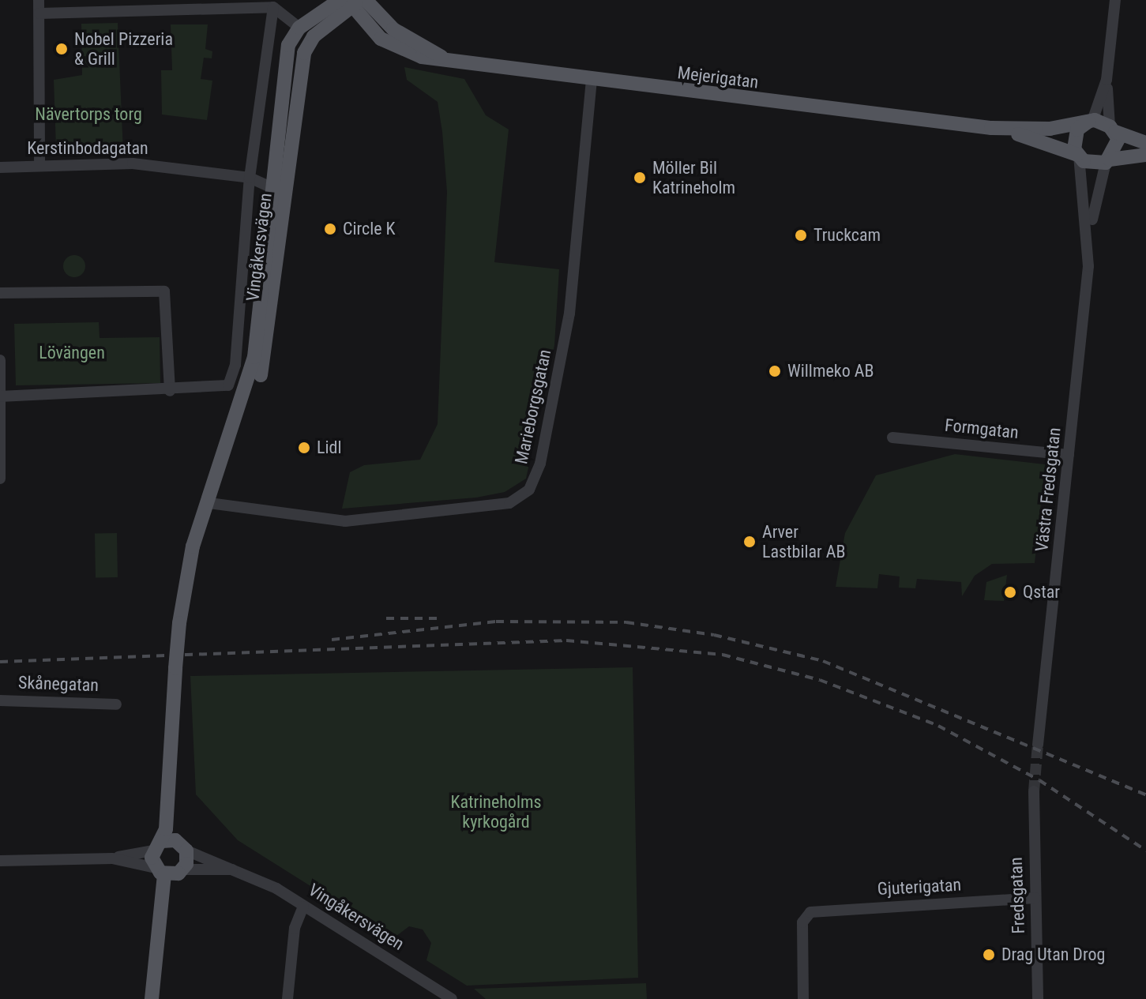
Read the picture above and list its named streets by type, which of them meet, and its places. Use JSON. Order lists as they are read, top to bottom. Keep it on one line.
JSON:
{"streets":{"main road":["Mejerigatan","Vingåkersvägen"],"street":["Kerstinbodagatan","Marieborgsgatan","Formgatan","Västra Fredsgatan","Skånegatan","Gjuterigatan","Fredsgatan"]},"crossings":[["Mejerigatan","Marieborgsgatan"],["Mejerigatan","Västra Fredsgatan"],["Kerstinbodagatan","Vingåkersvägen"],["Vingåkersvägen","Marieborgsgatan"],["Formgatan","Västra Fredsgatan"],["Gjuterigatan","Fredsgatan"]],"parks":["Nävertorps torg","Lövängen","Katrineholms kyrkogård"],"places":["Nobel Pizzeria & Grill","Möller Bil Katrineholm","Circle K","Truckcam","Willmeko AB","Lidl","Arver Lastbilar AB","Qstar","Drag Utan Drog"]}
